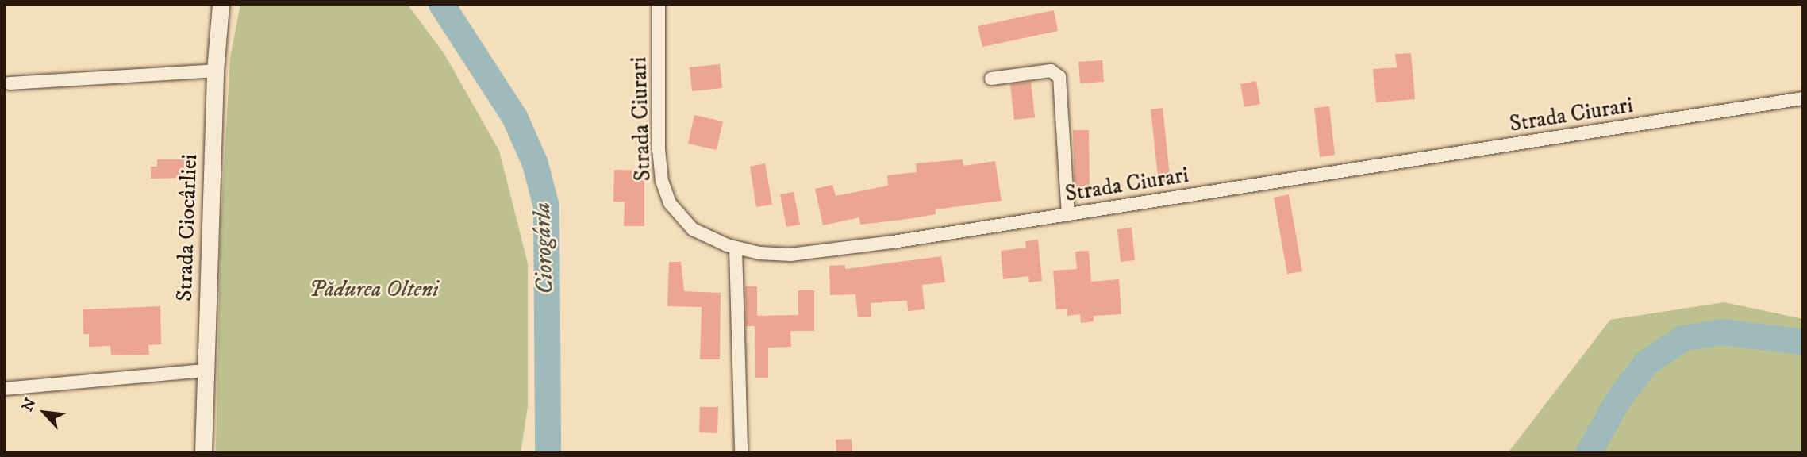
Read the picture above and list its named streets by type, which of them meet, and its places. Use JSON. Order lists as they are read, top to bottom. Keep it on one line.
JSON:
{"streets":{"street":["Strada Ciurari","Strada Ciocârliei"]},"water":["Ciorogârla"],"parks":["Pădurea Olteni"],"north":"top left"}
